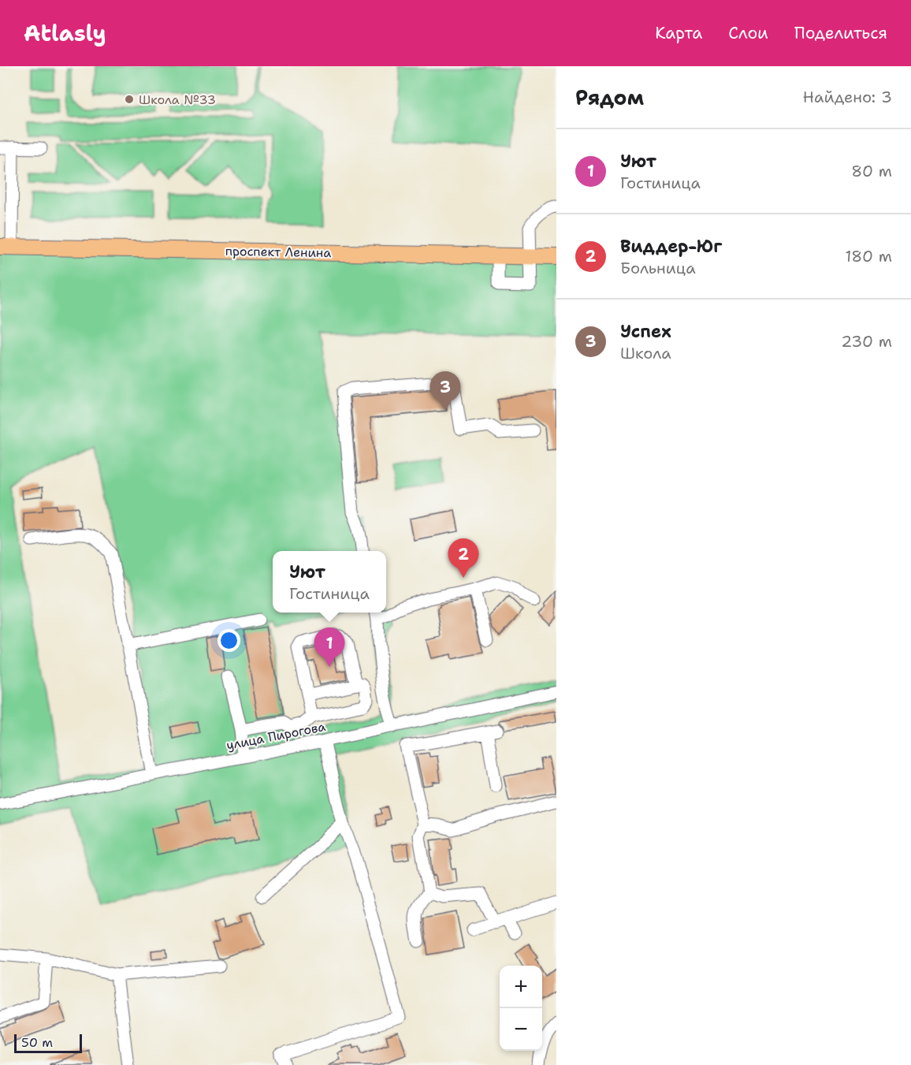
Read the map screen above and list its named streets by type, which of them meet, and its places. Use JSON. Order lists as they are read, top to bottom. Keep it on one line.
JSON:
{"streets":{"main road":["проспект Ленина"],"street":["улица Пирогова"]},"places":["Школа №33"],"scale_bar":"50 m","page":{"header":"Atlasly","nav":["Карта","Слои","Поделиться"],"heading":["Рядом","Найдено: 3"],"list":[{"mark":"1","name":"Уют","note":"Гостиница","value":"80 m"},{"mark":"2","name":"Виддер-Юг","note":"Больница","value":"180 m"},{"mark":"3","name":"Успех","note":"Школа","value":"230 m"}],"pins":["3","2","1"],"popup":["Уют","Гостиница"],"map_buttons":["+","−"],"scale":"50 m"}}
